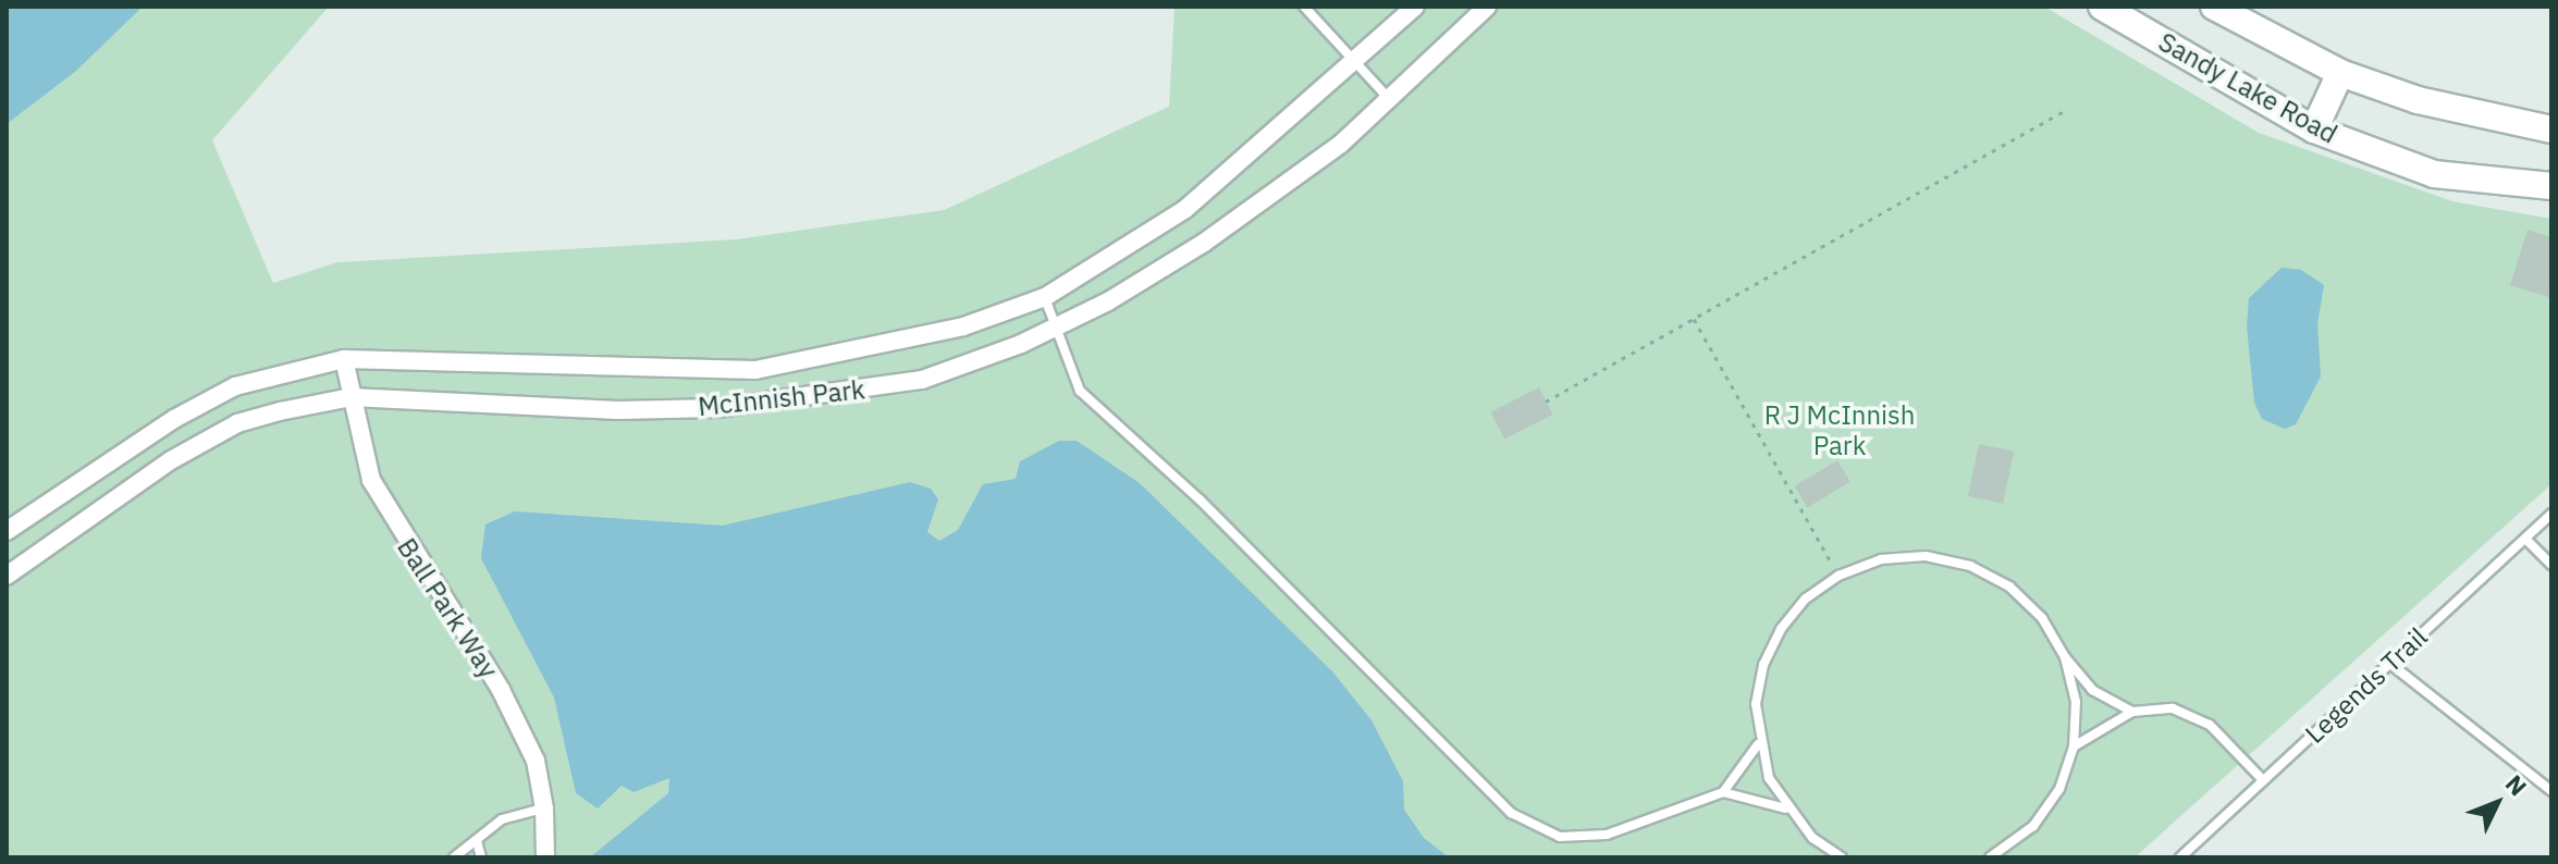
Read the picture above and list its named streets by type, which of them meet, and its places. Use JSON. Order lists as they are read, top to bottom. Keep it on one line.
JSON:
{"streets":{"main road":["Sandy Lake Road"],"street":["McInnish Park","Ball Park Way"],"lane":["Legends Trail"]},"crossings":[["McInnish Park","Ball Park Way"]],"parks":["R J McInnish Park"],"north":"top right"}
